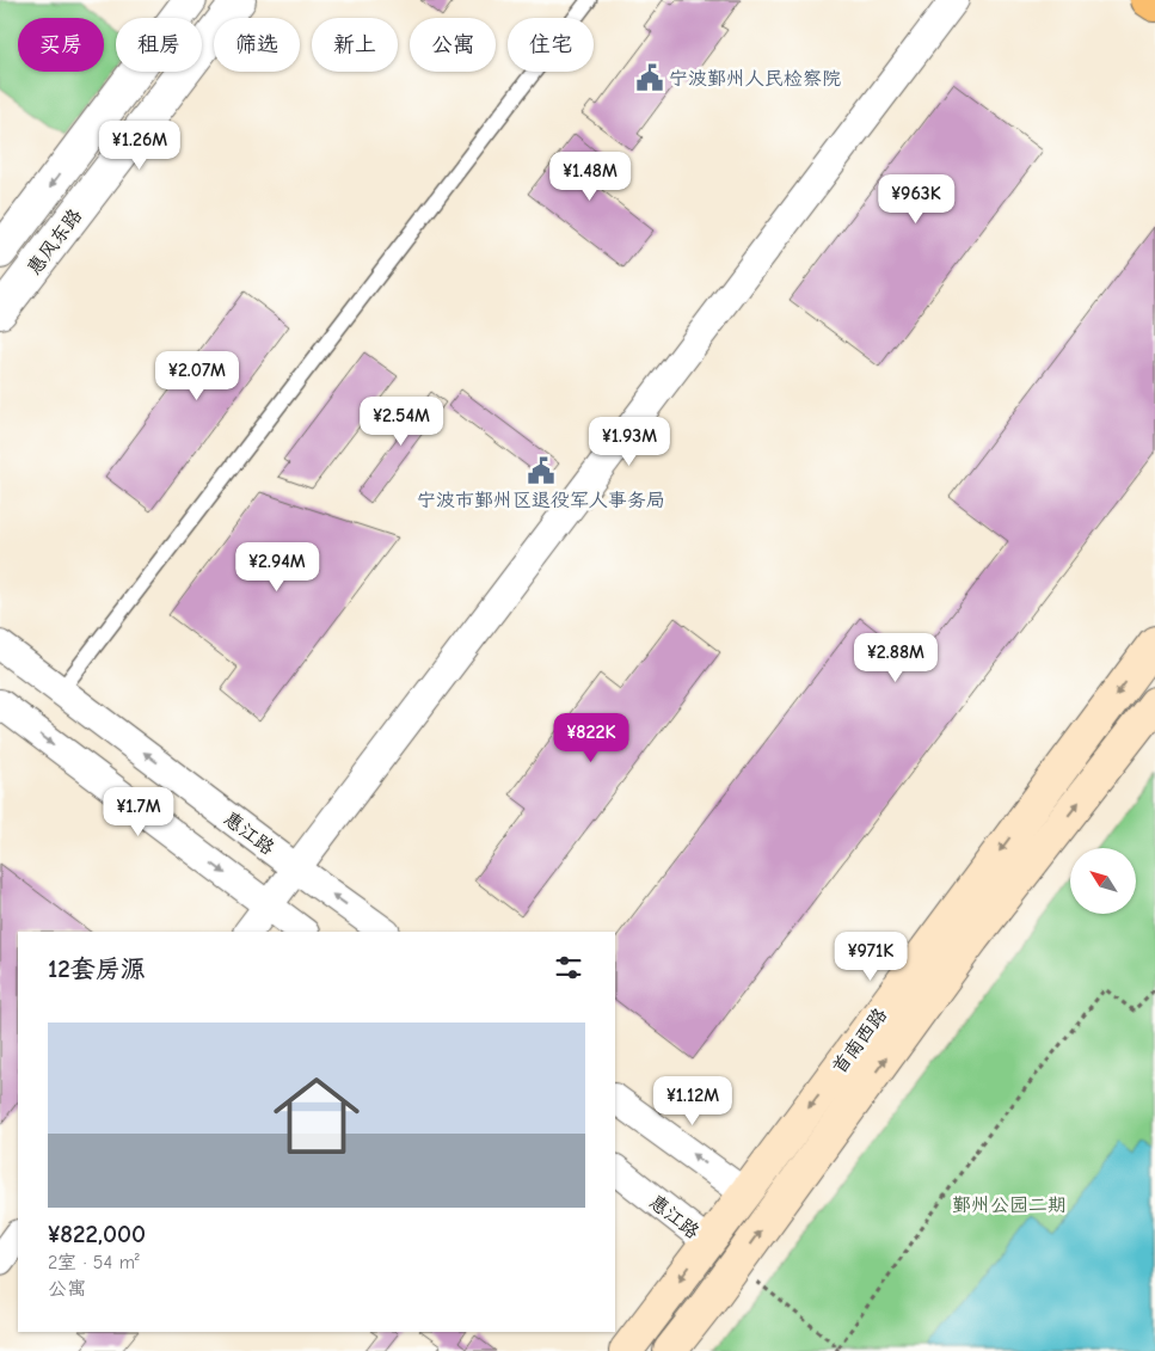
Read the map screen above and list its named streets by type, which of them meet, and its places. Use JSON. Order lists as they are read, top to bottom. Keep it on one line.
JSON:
{"streets":{"main road":["首南西路"],"street":["惠风东路","惠江路"]},"crossings":[["惠江路","首南西路"]],"parks":["鄞州公园二期"],"places":{"public building":["宁波鄞州人民检察院","宁波市鄞州区退役军人事务局"]},"north":"top left","page":{"chip":["买房","租房","筛选","新上","公寓","住宅"],"price":["¥1.26M","¥1.48M","¥963K","¥2.07M","¥2.54M","¥1.93M","¥2.94M","¥2.88M","¥822K","¥1.7M","¥971K","¥1.12M"],"heading":"12套房源","list":[{"name":"¥822,000","note":"2室 · 54 m² · 公寓"}]}}
